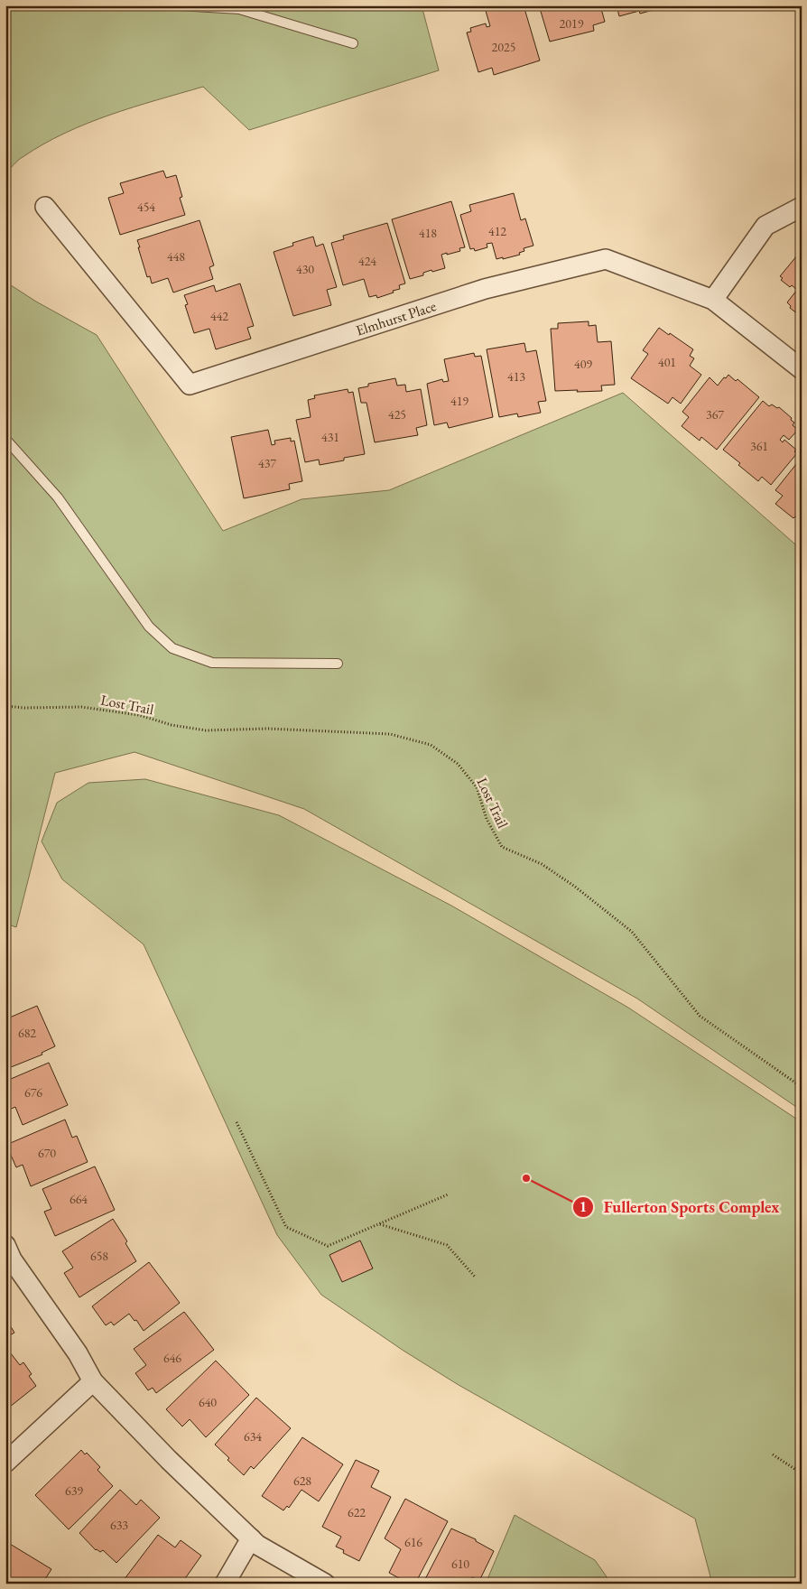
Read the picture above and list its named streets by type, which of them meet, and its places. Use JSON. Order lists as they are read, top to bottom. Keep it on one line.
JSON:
{"streets":{"street":["Elmhurst Place"],"path":["Lost Trail"]},"places":["Fullerton Sports Complex"],"house_numbers":["2019","2025","454","412","418","448","424","430","442","401","409","413","419","425","367","431","361","437","682","676","670","664","658","646","640","634","628","639","622","633","616","610"]}
